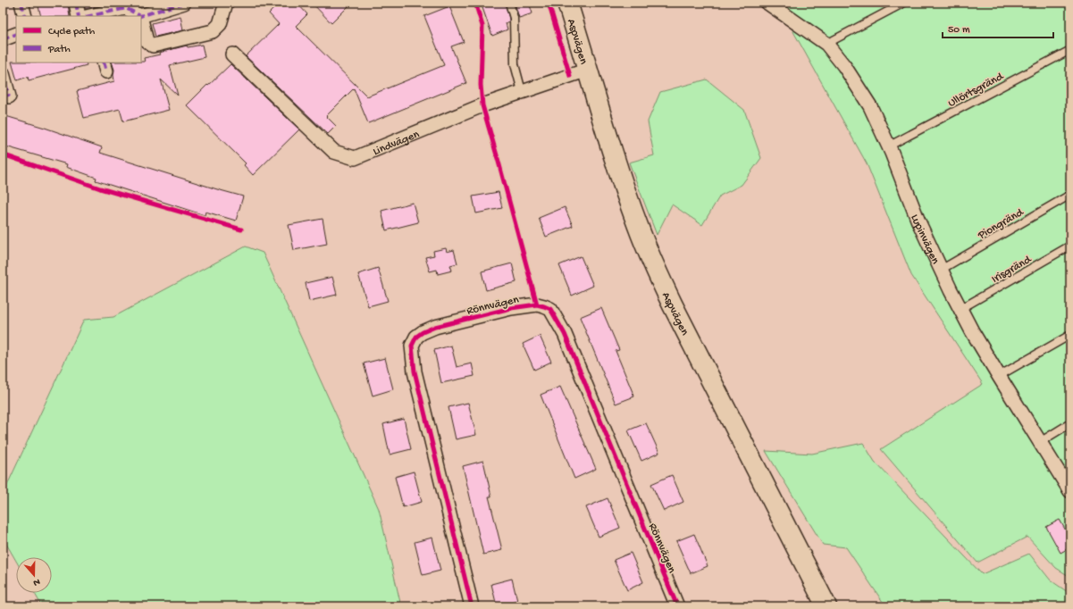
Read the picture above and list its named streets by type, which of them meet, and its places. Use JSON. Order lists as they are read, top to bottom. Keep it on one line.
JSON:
{"streets":{"street":["Aspvägen","Lindvägen","Lupinvägen","Rönnvägen"],"lane":["Ullörtsgränd","Piongränd","Irisgränd"]},"crossings":[["Aspvägen","Lindvägen"],["Ullörtsgränd","Lupinvägen"],["Piongränd","Lupinvägen"],["Lupinvägen","Irisgränd"]],"legend":["Cycle path","Path"],"scale_bar":"50 m","north":"bottom"}
